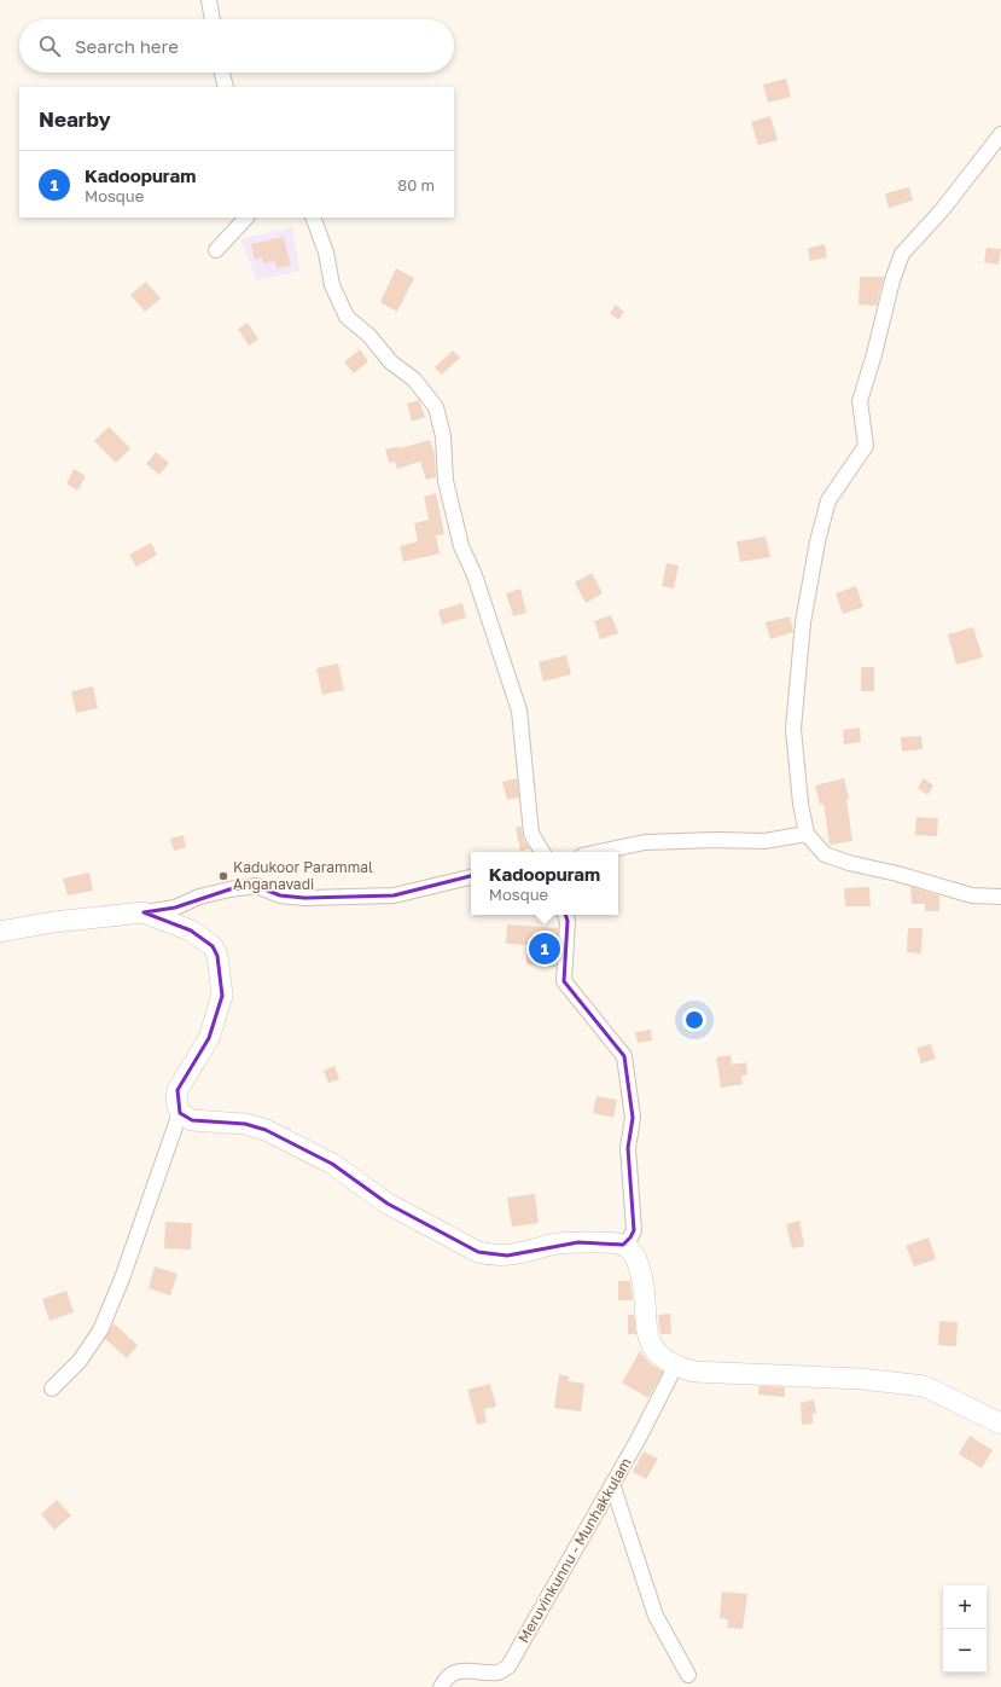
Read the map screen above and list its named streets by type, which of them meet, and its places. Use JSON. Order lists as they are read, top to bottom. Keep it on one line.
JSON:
{"streets":{"street":["Meruvinkunnu - Munhakkulam"]},"places":["Kadukoor Parammal Anganavadi"],"page":{"search":"Search here","heading":"Nearby","list":[{"mark":"1","name":"Kadoopuram","note":"Mosque","value":"80 m"}],"popup":["Kadoopuram","Mosque"],"pins":"1","map_buttons":["+","−"]}}
